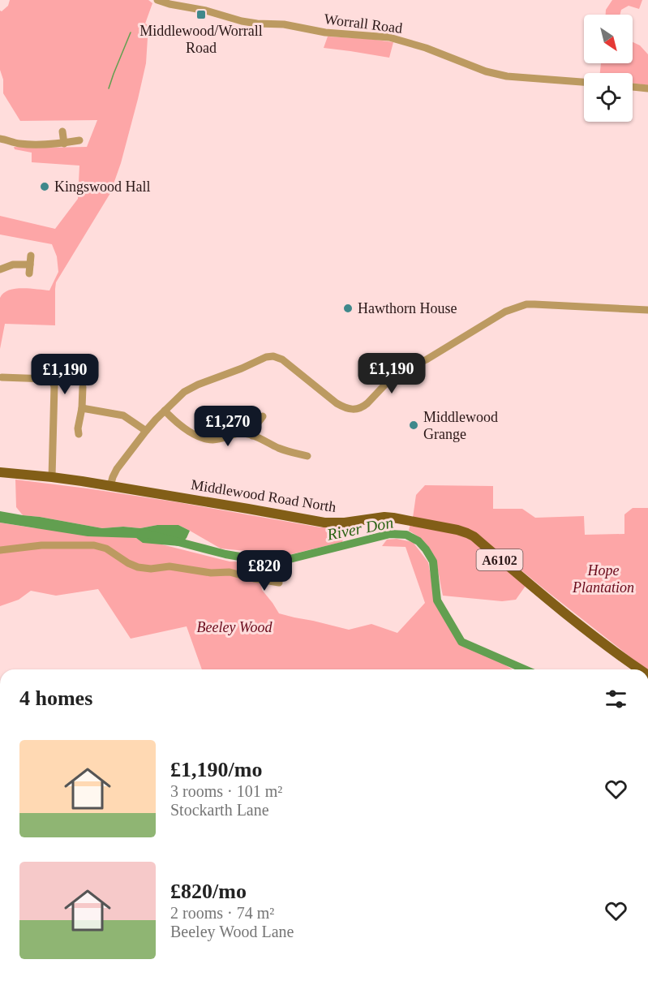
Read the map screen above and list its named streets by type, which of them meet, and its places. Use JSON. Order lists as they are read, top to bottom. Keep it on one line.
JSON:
{"streets":{"main road":["Middlewood Road North","A6102"],"street":["Worrall Road"]},"water":["River Don"],"parks":["Hope Plantation","Beeley Wood"],"places":{"transit":["Middlewood/Worrall Road"],"other":["Kingswood Hall","Hawthorn House","Middlewood Grange"]},"north":"bottom right","page":{"price":["£1,190","£1,190","£1,270","£820"],"heading":"4 homes","list":[{"name":"£1,190/mo","note":"3 rooms · 101 m² · Stockarth Lane"},{"name":"£820/mo","note":"2 rooms · 74 m² · Beeley Wood Lane"}]}}
